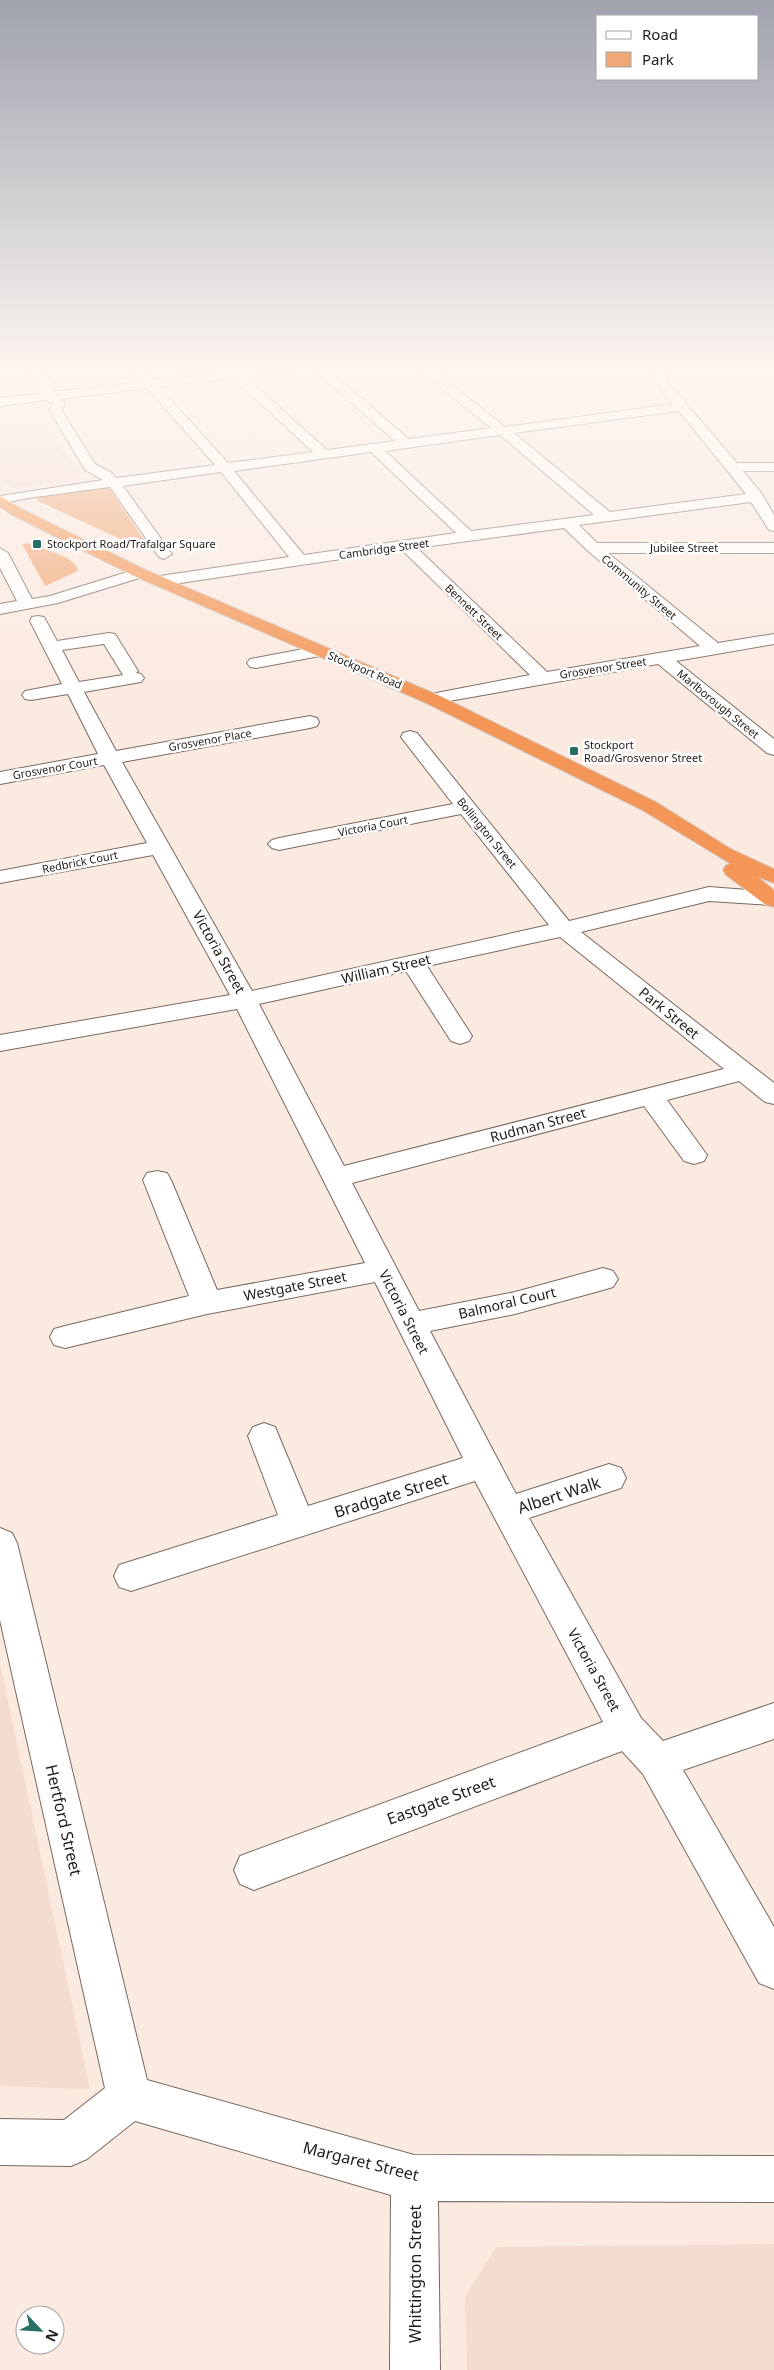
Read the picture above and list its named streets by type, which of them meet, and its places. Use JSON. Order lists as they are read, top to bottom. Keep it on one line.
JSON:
{"streets":{"highway":["Stockport Road"],"street":["Jubilee Street","Cambridge Street","Community Street","Bennett Street","Grosvenor Street","Marlborough Street","Grosvenor Place","Grosvenor Court","Victoria Court","Bollington Street","Redbrick Court","Victoria Street","William Street","Park Street","Rudman Street","Westgate Street","Balmoral Court","Bradgate Street","Albert Walk","Eastgate Street","Hertford Street","Margaret Street","Whittington Street"]},"crossings":[["Jubilee Street","Community Street"],["Cambridge Street","Community Street"],["Cambridge Street","Bennett Street"],["Cambridge Street","Stockport Road"],["Community Street","Grosvenor Street"],["Bennett Street","Grosvenor Street"],["Grosvenor Street","Stockport Road"],["Grosvenor Street","Marlborough Street"],["Stockport Road","William Street"],["Grosvenor Place","Grosvenor Court"],["Grosvenor Place","Victoria Street"],["Grosvenor Court","Victoria Street"],["Victoria Court","Bollington Street"],["Bollington Street","William Street"],["Bollington Street","Park Street"],["Redbrick Court","Victoria Street"],["Victoria Street","William Street"],["Victoria Street","Rudman Street"],["Victoria Street","Westgate Street"],["Victoria Street","Balmoral Court"],["Victoria Street","Bradgate Street"],["Victoria Street","Albert Walk"],["Victoria Street","Eastgate Street"],["William Street","Park Street"],["Park Street","Rudman Street"],["Hertford Street","Margaret Street"],["Margaret Street","Whittington Street"]],"places":{"transit":["Stockport Road/Trafalgar Square","Stockport Road/Grosvenor Street"]},"legend":["Road","Park"],"north":"bottom right"}
